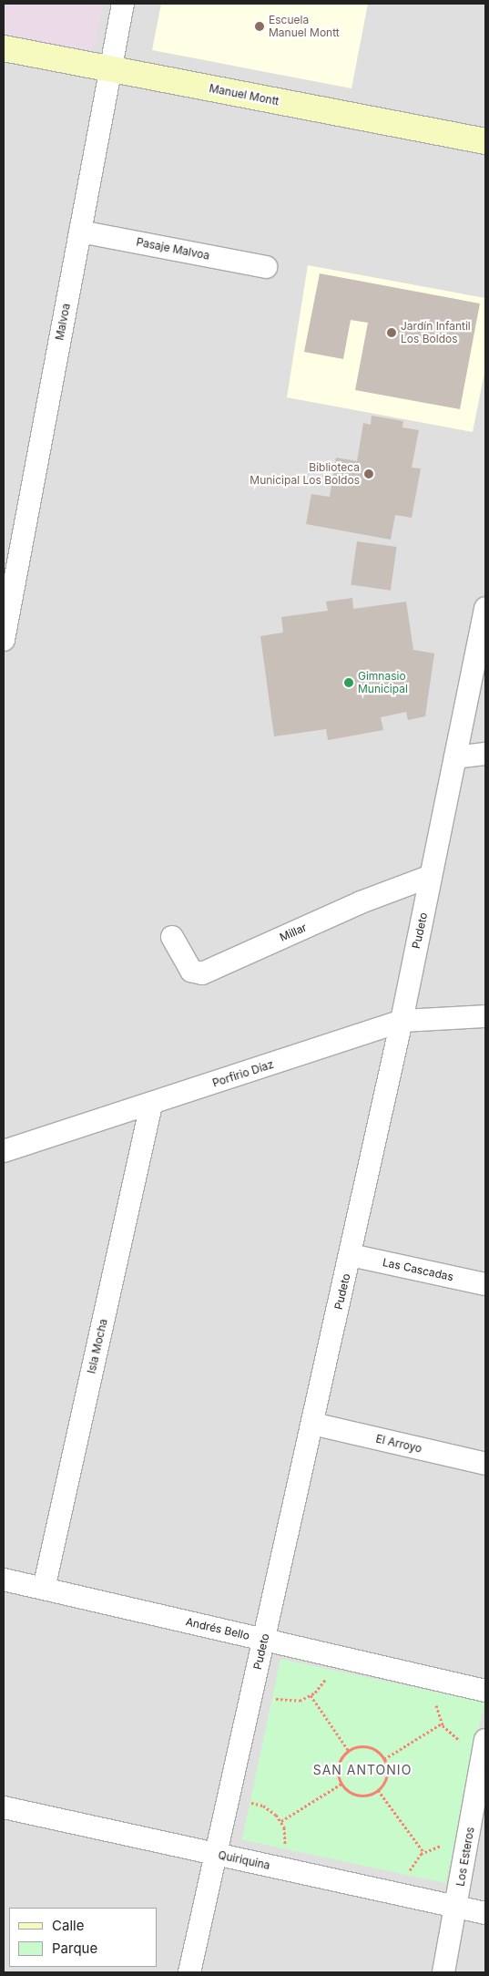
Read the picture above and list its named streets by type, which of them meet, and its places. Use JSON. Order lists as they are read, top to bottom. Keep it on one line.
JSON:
{"streets":{"street":["Manuel Montt","Pasaje Malvoa","Malvoa","Pudeto","Millar","Porfirio Díaz","Las Cascadas","Isla Mocha","El Arroyo","Andrés Bello","Los Esteros","Quiriquina"]},"crossings":[["Manuel Montt","Malvoa"],["Pasaje Malvoa","Malvoa"],["Pudeto","Millar"],["Pudeto","Porfirio Díaz"],["Pudeto","Las Cascadas"],["Pudeto","El Arroyo"],["Pudeto","Andrés Bello"],["Pudeto","Quiriquina"],["Porfirio Díaz","Isla Mocha"],["Isla Mocha","Andrés Bello"],["Los Esteros","Quiriquina"]],"districts":["SAN ANTONIO"],"places":["Escuela Manuel Montt","Jardín Infantil Los Boldos","Biblioteca Municipal Los Boldos","Gimnasio Municipal"],"legend":["Calle","Parque"]}
